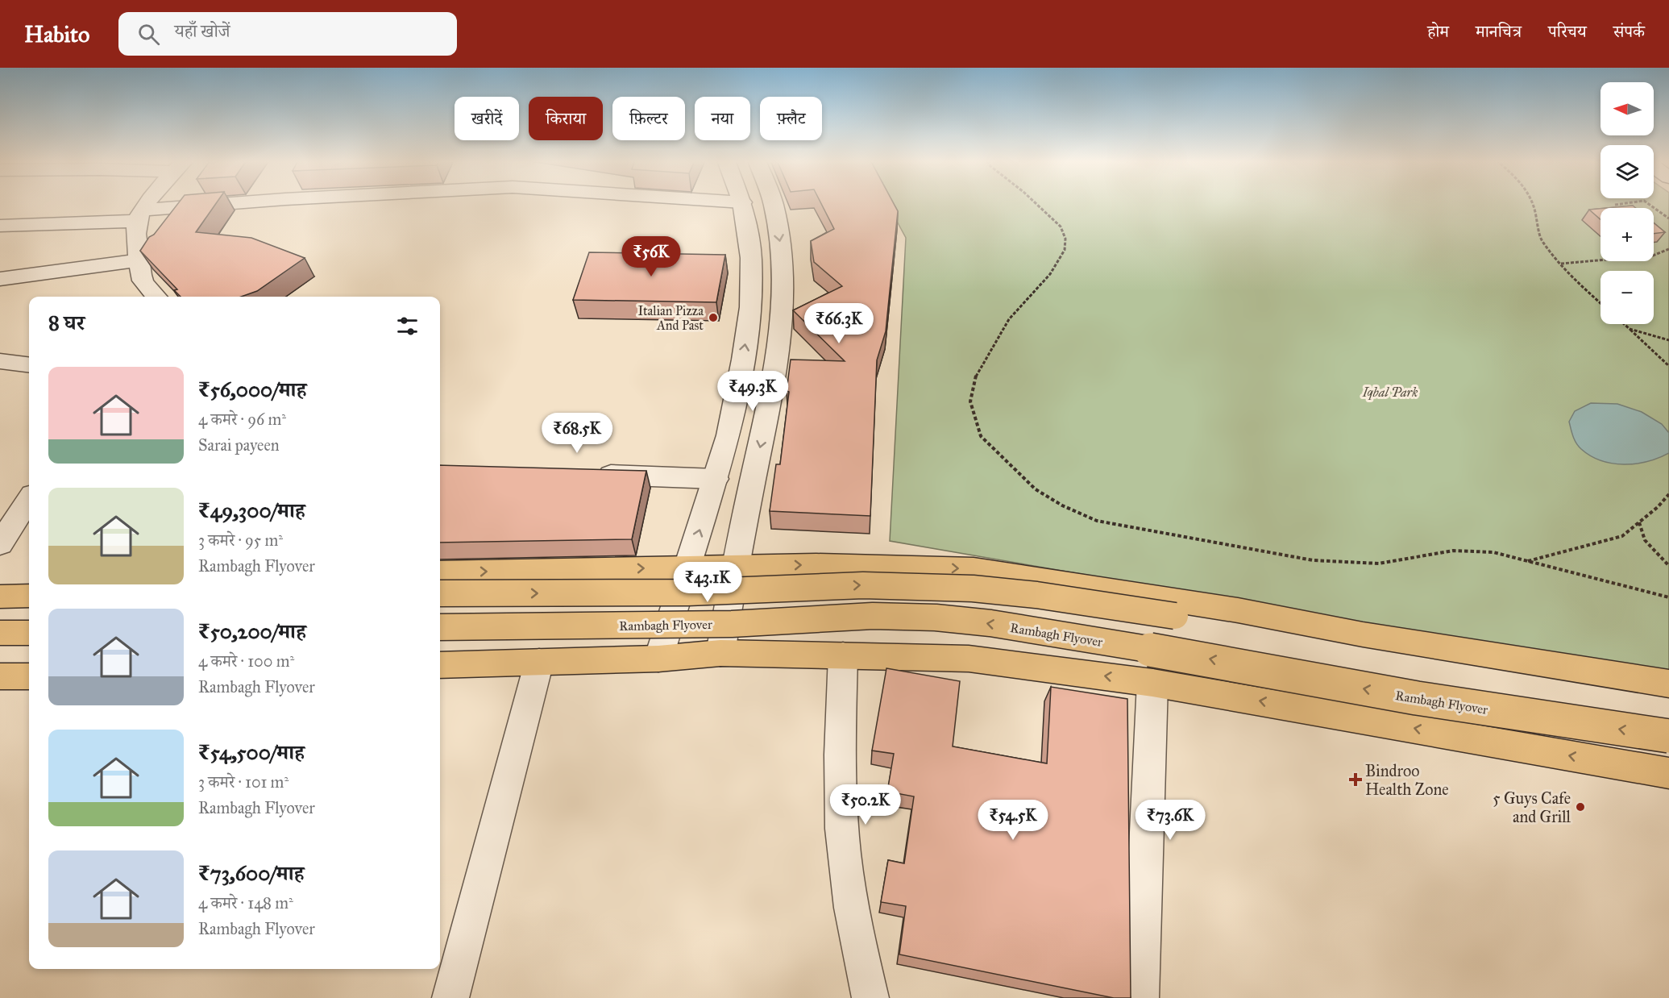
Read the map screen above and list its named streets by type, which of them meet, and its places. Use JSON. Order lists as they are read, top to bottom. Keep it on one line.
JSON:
{"streets":{"main road":["Rambagh Flyover"]},"parks":["Iqbal Park"],"places":{"other":["Italian Pizza And Past","5 Guys Cafe and Grill"],"health":["Bindroo Health Zone"]},"north":"left","page":{"header":"Habito","search":"यहाँ खोजें","nav":["होम","मानचित्र","परिचय","संपर्क"],"map_buttons":["+","−"],"chip":["खरीदें","किराया","फ़िल्टर","नया","फ़्लैट"],"price":["₹56K","₹66.3K","₹49.3K","₹68.5K","₹43.1K","₹50.2K","₹54.5K","₹73.6K"],"heading":"8 घर","list":[{"name":"₹56,000/माह","note":"4 कमरे · 96 m² · Sarai payeen"},{"name":"₹49,300/माह","note":"3 कमरे · 95 m² · Rambagh Flyover"},{"name":"₹50,200/माह","note":"4 कमरे · 100 m² · Rambagh Flyover"},{"name":"₹54,500/माह","note":"3 कमरे · 101 m² · Rambagh Flyover"},{"name":"₹73,600/माह","note":"4 कमरे · 148 m² · Rambagh Flyover"}]}}
